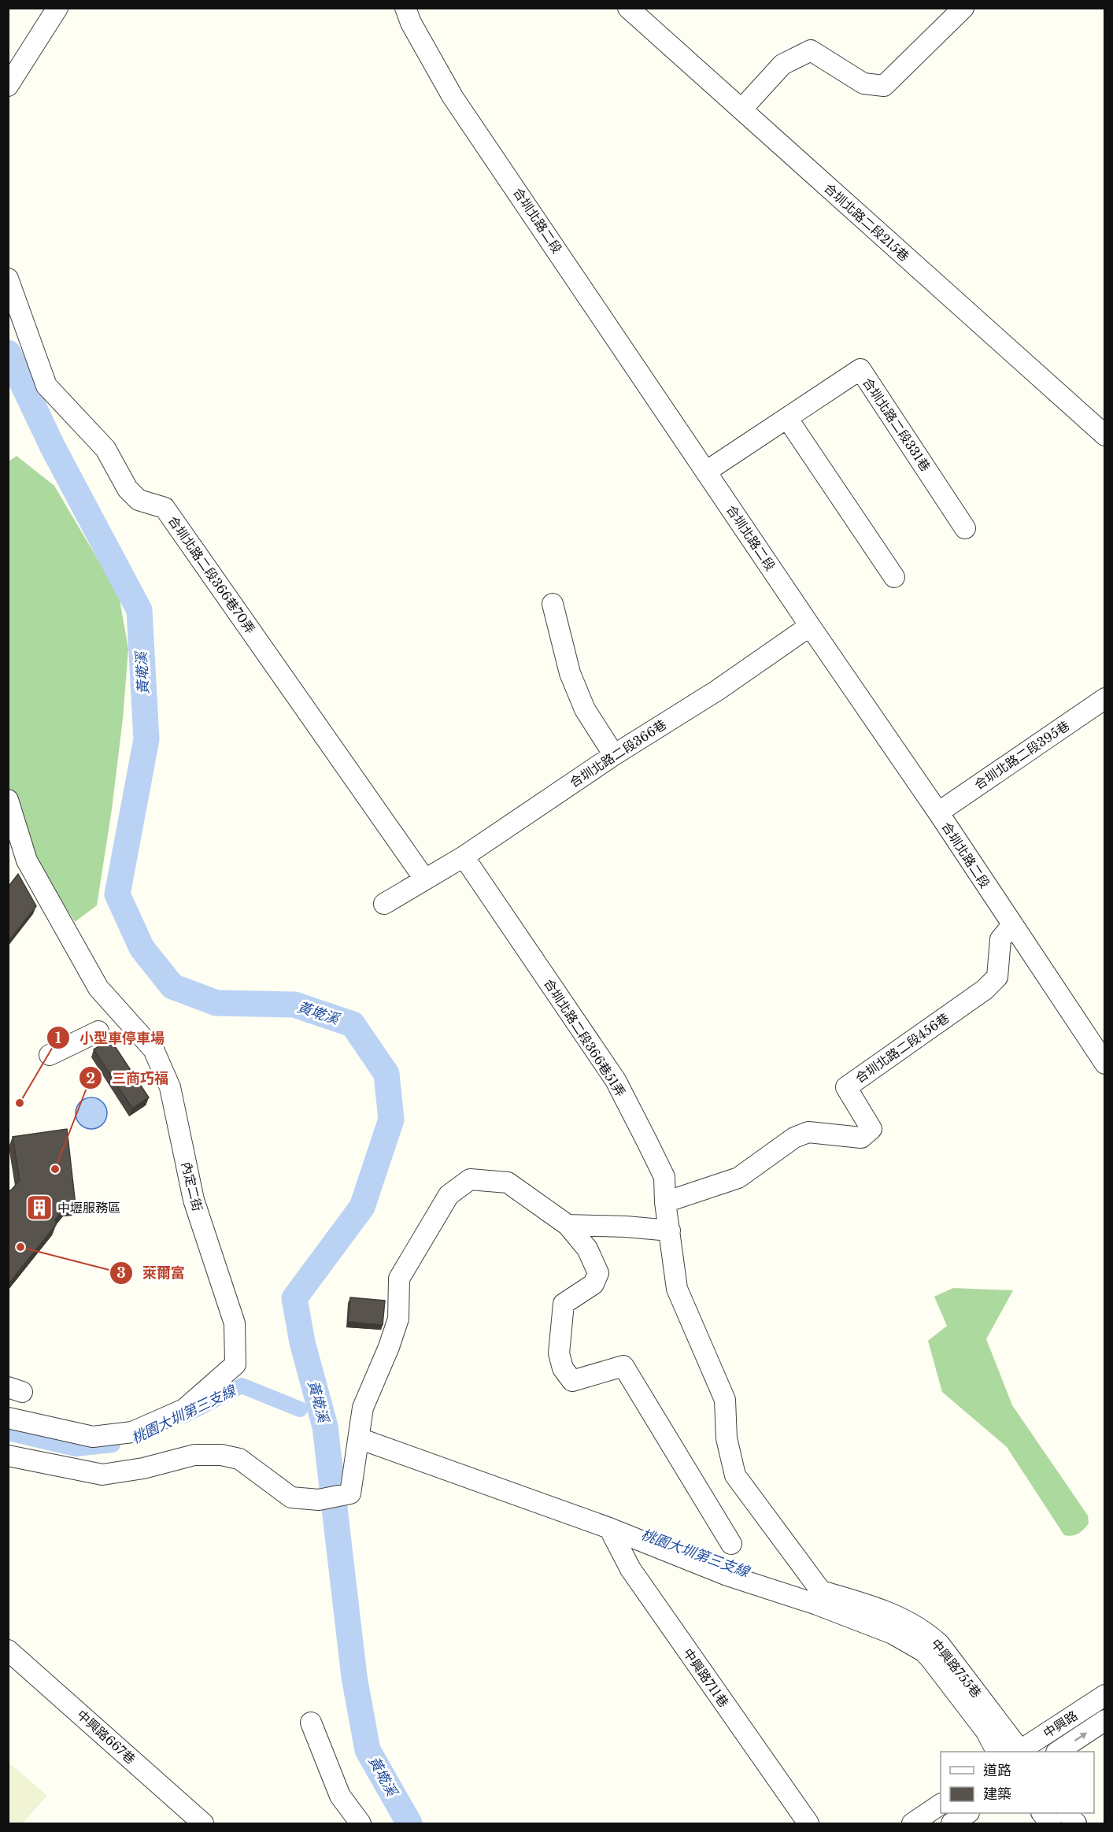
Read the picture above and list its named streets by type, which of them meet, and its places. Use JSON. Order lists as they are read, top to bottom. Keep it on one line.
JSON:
{"streets":{"street":["合圳北路二段","合圳北路二段215巷","合圳北路二段331巷","合圳北路二段366巷70弄","合圳北路二段366巷","合圳北路二段395巷","合圳北路二段366巷51弄","合圳北路二段456巷","內定二街","中興路755巷","中興路711巷","中興路","中興路667巷"]},"crossings":[["合圳北路二段","合圳北路二段331巷"],["合圳北路二段","合圳北路二段366巷"],["合圳北路二段","合圳北路二段395巷"],["合圳北路二段","合圳北路二段456巷"],["合圳北路二段366巷70弄","合圳北路二段366巷"],["合圳北路二段366巷","合圳北路二段366巷51弄"],["合圳北路二段366巷51弄","合圳北路二段456巷"],["合圳北路二段366巷51弄","中興路755巷"],["中興路755巷","中興路"]],"water":["黃墘溪","桃園大圳第三支線"],"places":{"other":["小型車停車場","三商巧福","萊爾富"],"building":["中壢服務區"]},"legend":["道路","建築"]}
